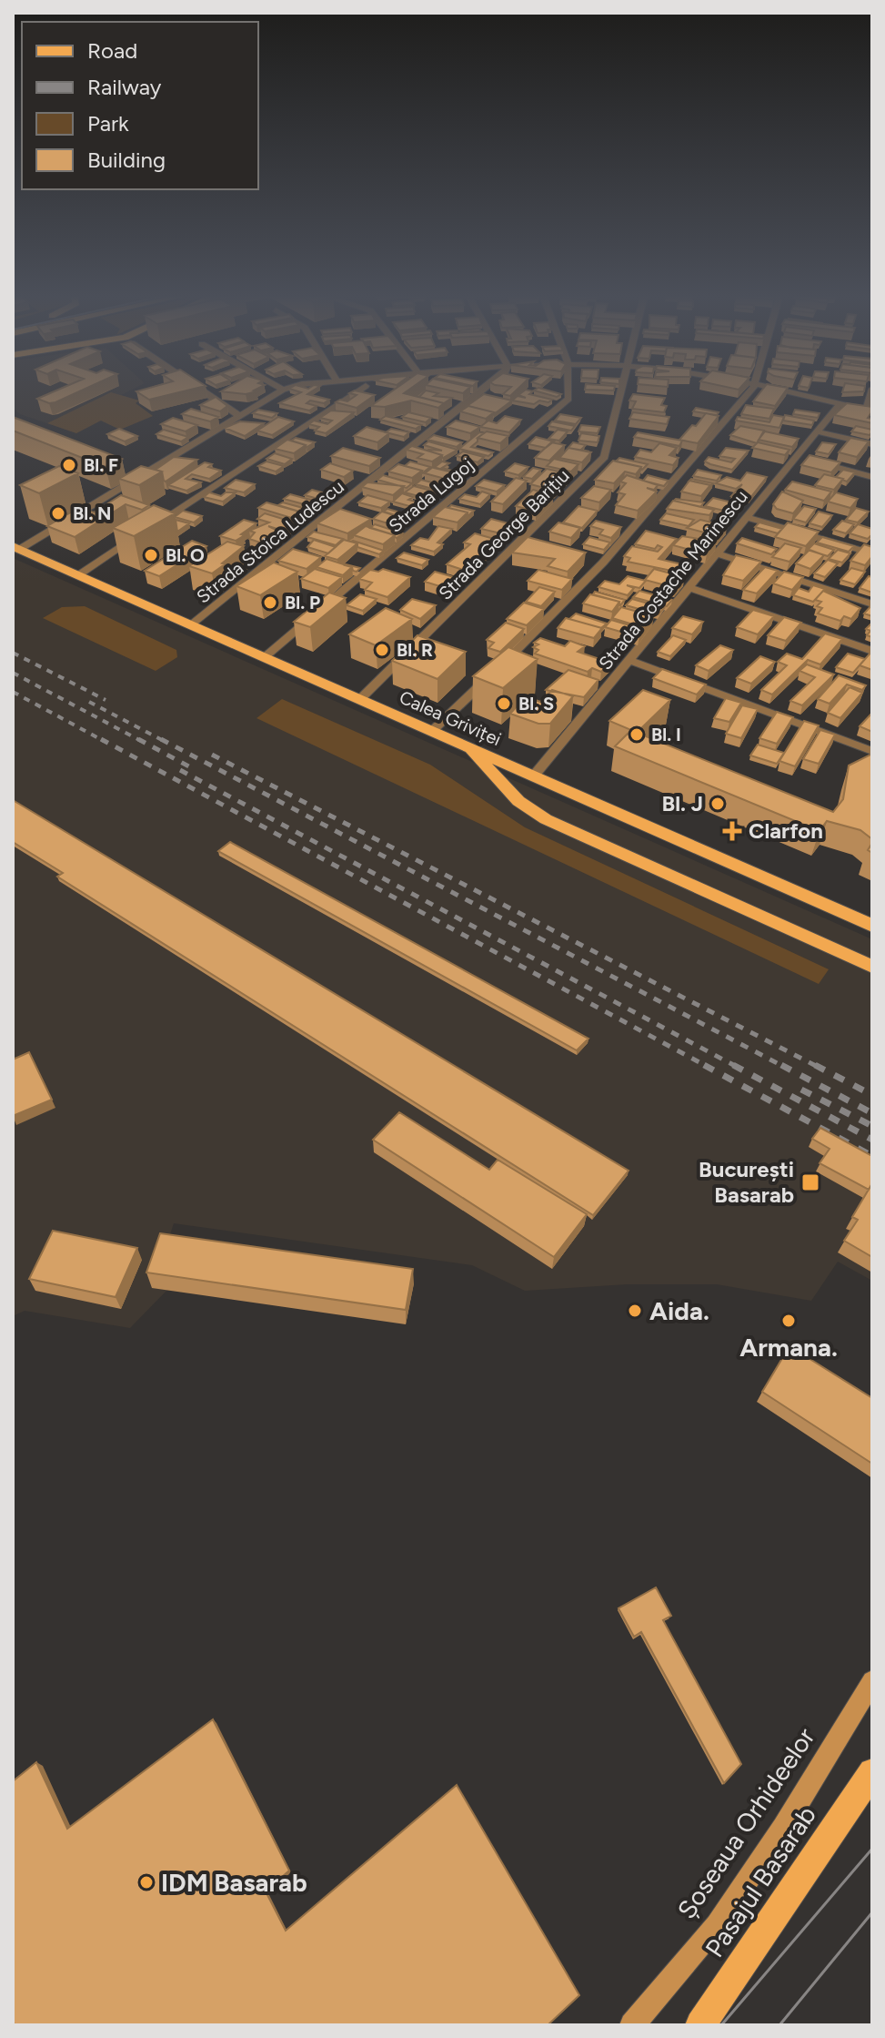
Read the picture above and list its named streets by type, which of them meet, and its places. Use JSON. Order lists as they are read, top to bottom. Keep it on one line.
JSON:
{"streets":{"main road":["Calea Griviței","Șoseaua Orhideelor","Pasajul Basarab"],"street":["Strada Lugoj","Strada George Barițiu","Strada Stoica Ludescu","Strada Costache Marinescu"]},"crossings":[["Strada Lugoj","Calea Griviței"],["Strada George Barițiu","Calea Griviței"],["Strada Stoica Ludescu","Calea Griviței"],["Strada Costache Marinescu","Calea Griviței"]],"places":{"other":["Bl. F","Bl. N","Bl. O","Bl. P","Bl. R","Bl. S","Bl. I","Bl. J","Aida.","Armana.","IDM Basarab"],"health":["Clarfon"],"transit":["București Basarab"]},"legend":["Road","Railway","Park","Building"]}
